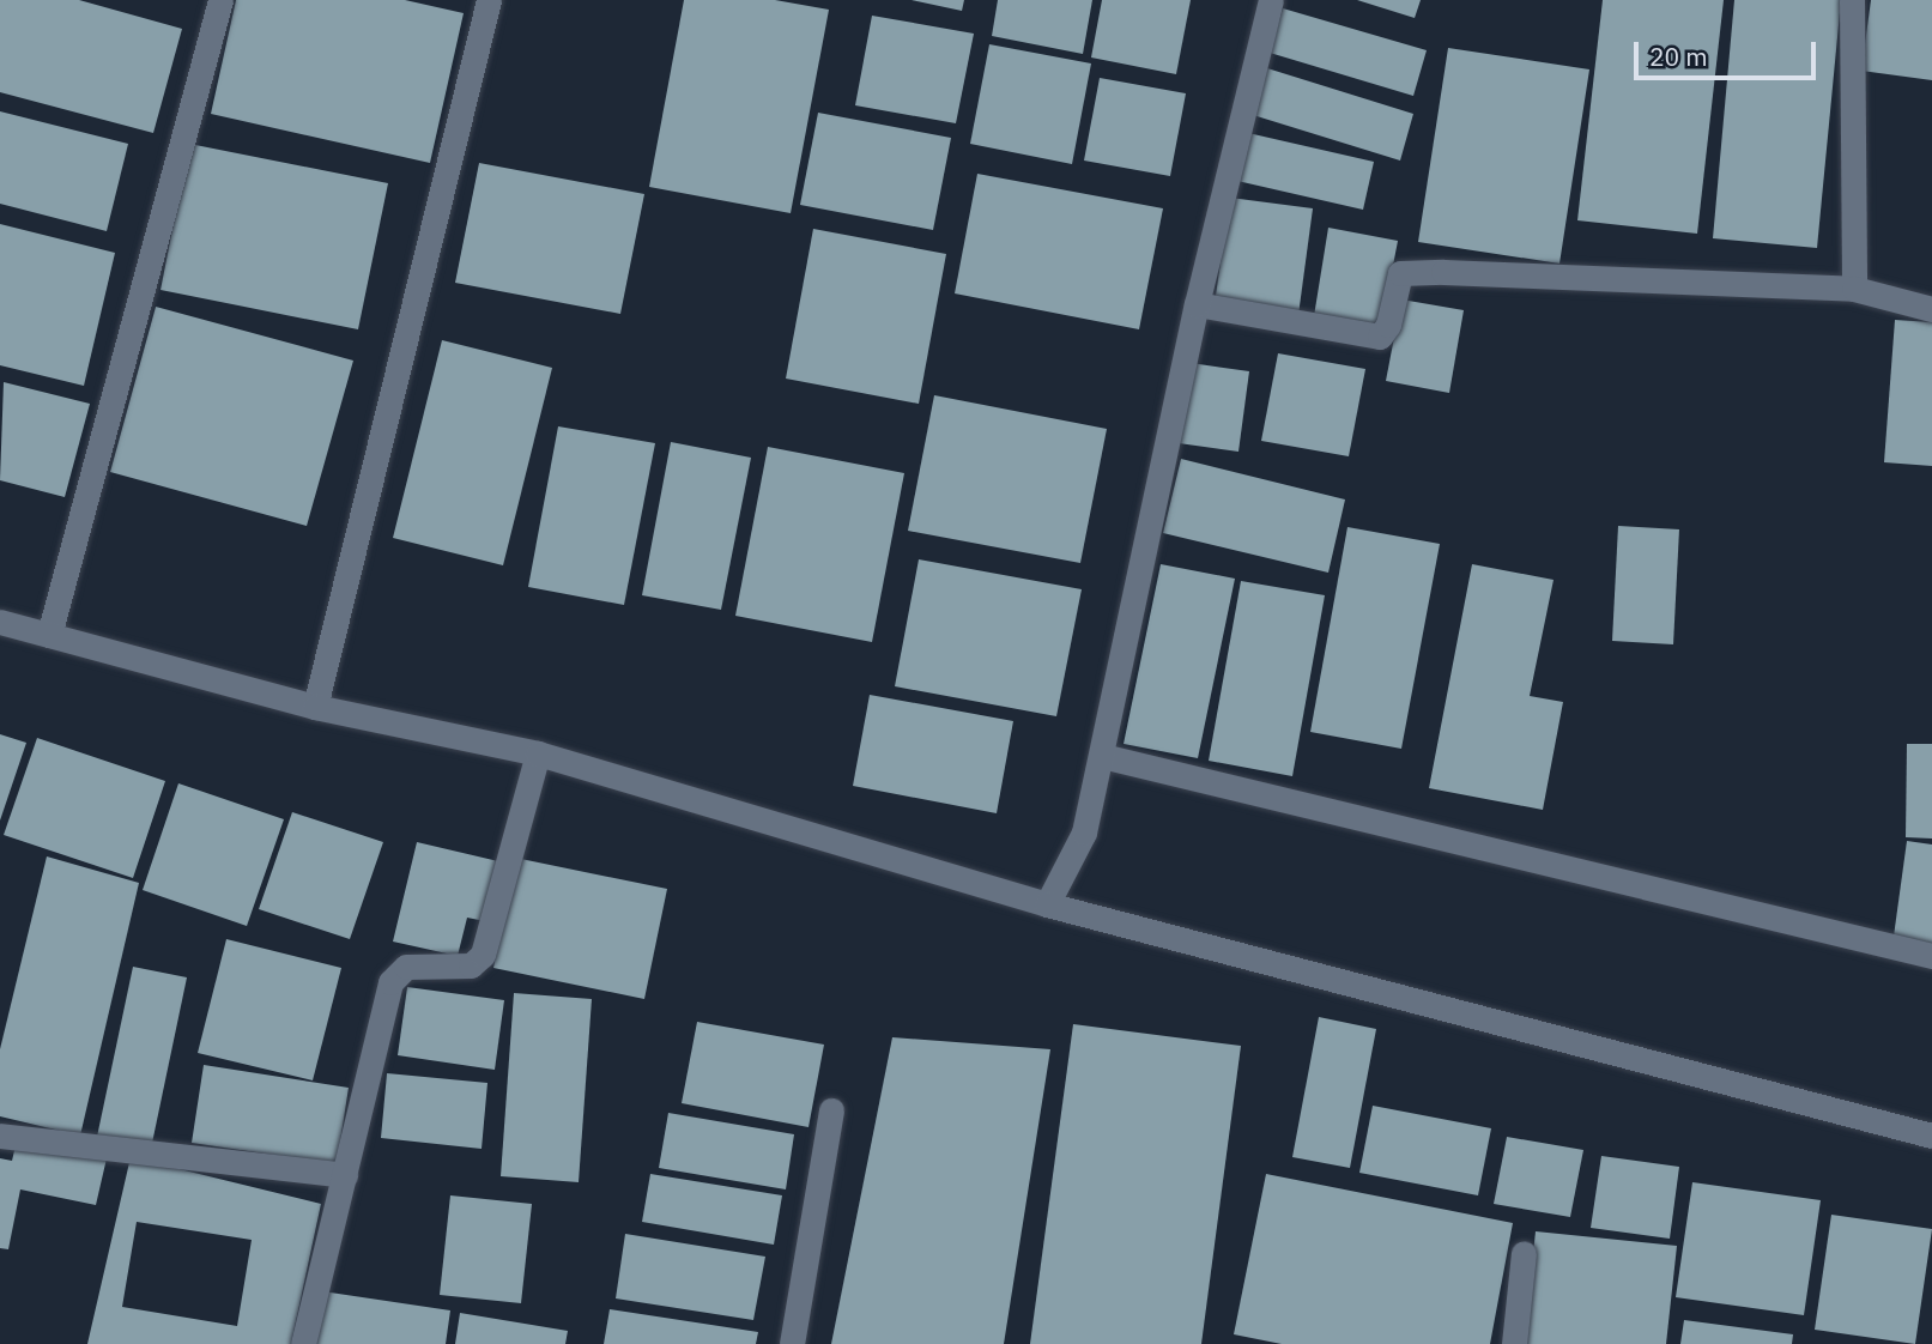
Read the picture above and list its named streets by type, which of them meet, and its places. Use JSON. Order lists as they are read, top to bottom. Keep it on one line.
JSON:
{"scale_bar":"20 m"}
